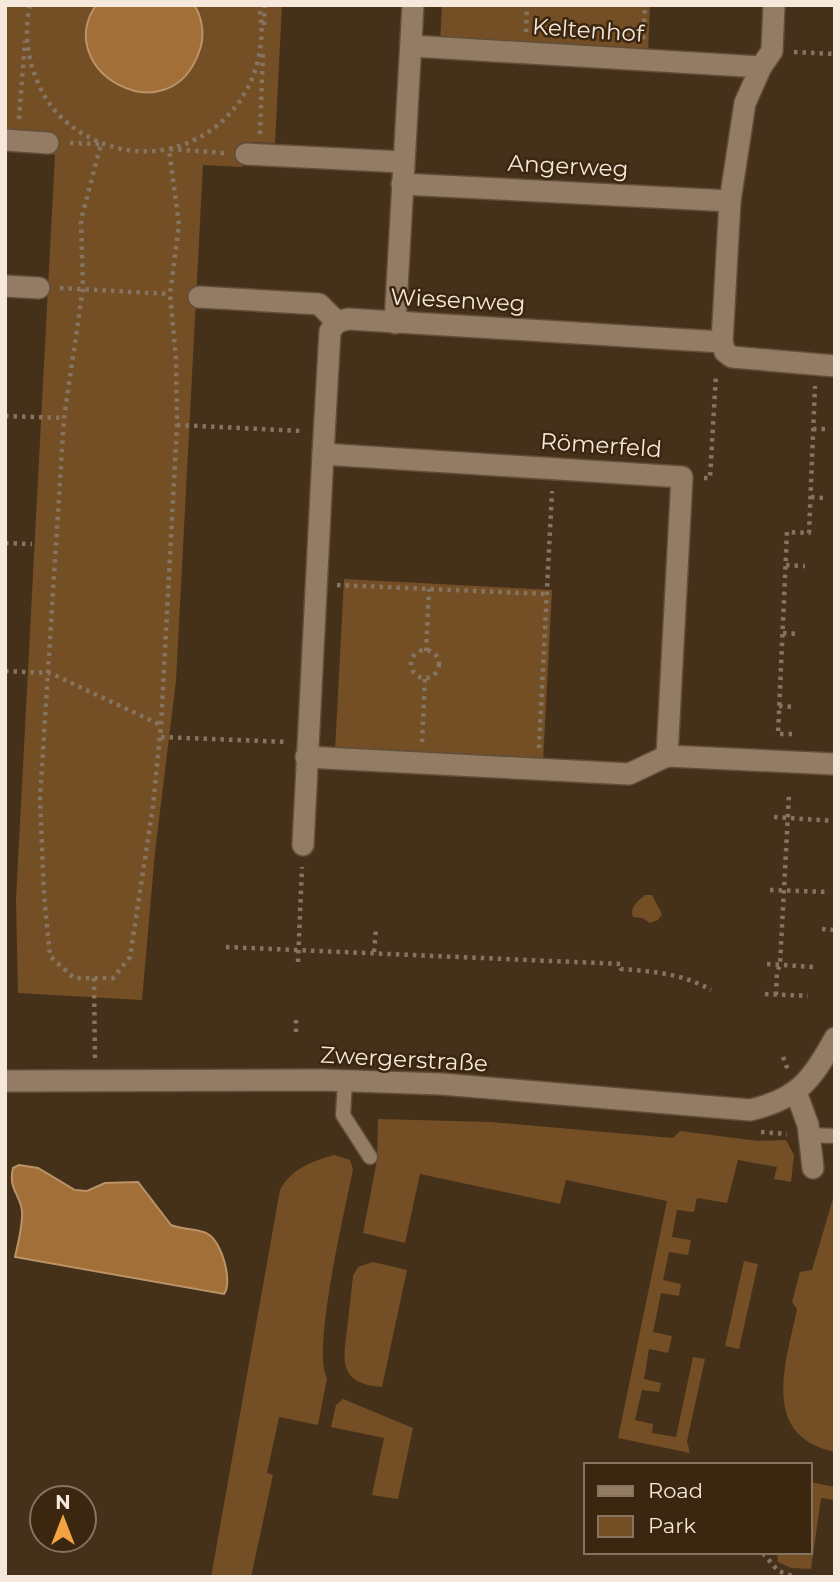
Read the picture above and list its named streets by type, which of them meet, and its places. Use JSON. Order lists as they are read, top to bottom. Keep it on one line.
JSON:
{"streets":{"street":["Keltenhof","Angerweg","Wiesenweg","Römerfeld","Zwergerstraße"]},"legend":["Road","Park"],"north":"top"}
